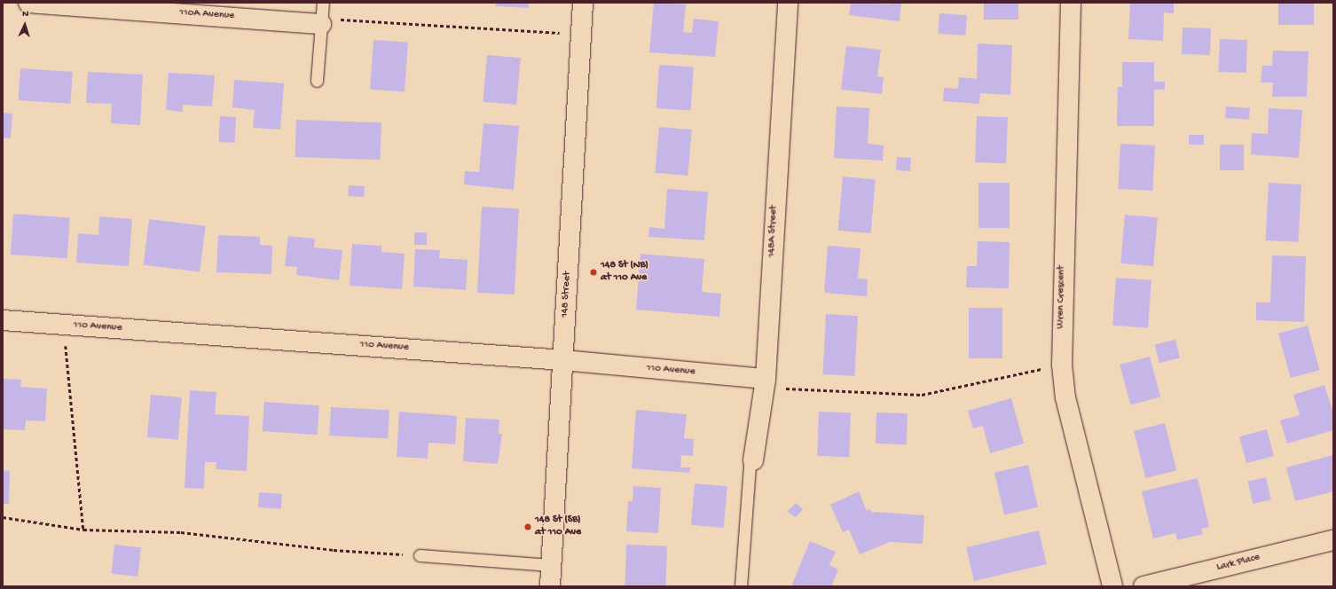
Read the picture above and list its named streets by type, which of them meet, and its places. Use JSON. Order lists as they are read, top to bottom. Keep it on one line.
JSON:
{"streets":{"street":["110A Avenue","148A Street","148 Street","Wren Crescent","110 Avenue","Lark Place"]},"crossings":[["148A Street","110 Avenue"],["148 Street","110 Avenue"]],"places":["148 St (NB) at 110 Ave","148 St (SB) at 110 Ave"],"north":"top"}
